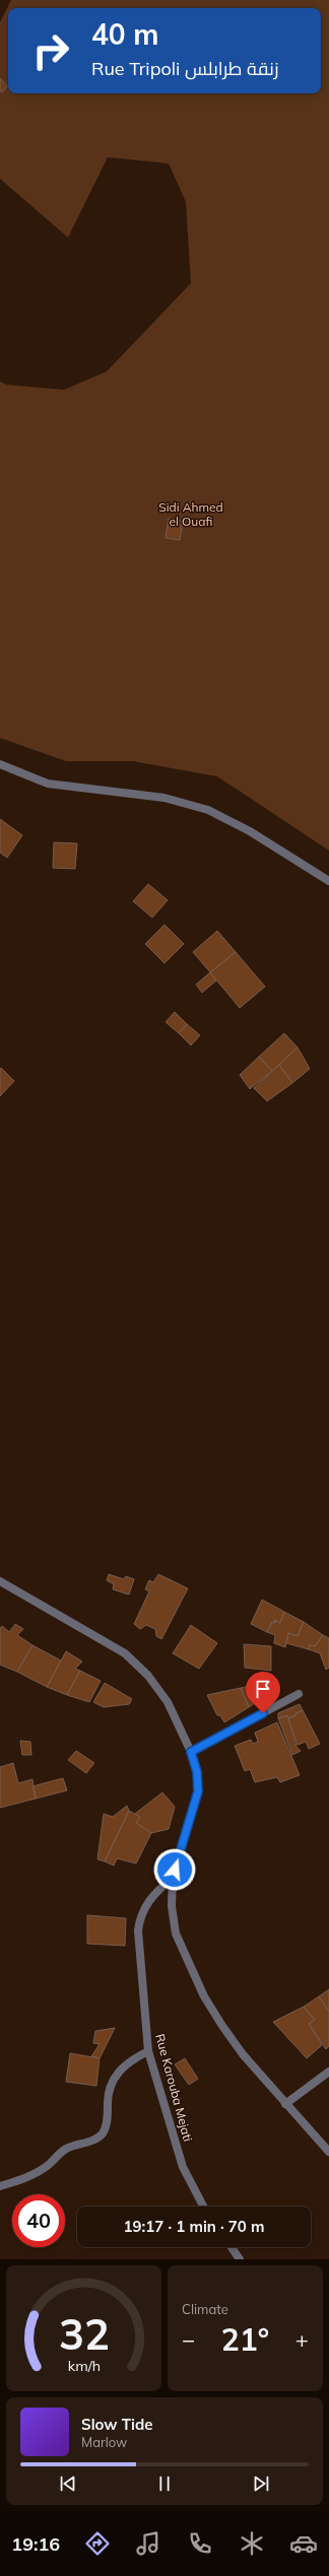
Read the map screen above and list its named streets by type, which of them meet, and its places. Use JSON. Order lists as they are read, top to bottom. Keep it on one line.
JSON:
{"streets":{"street":["Rue Karouba Mejati"]},"parks":["Sidi Ahmed el Ouafi"],"page":{"turn":["40 m","Rue Tripoli زنقة طرابلس"],"limit":"40","trip":"19:17 · 1 min · 70 m","tile":"Climate","heat":["−","21°","+"],"song":["Slow Tide","Marlow"],"tabs":"19:16","gauge":["32","km/h"]}}
